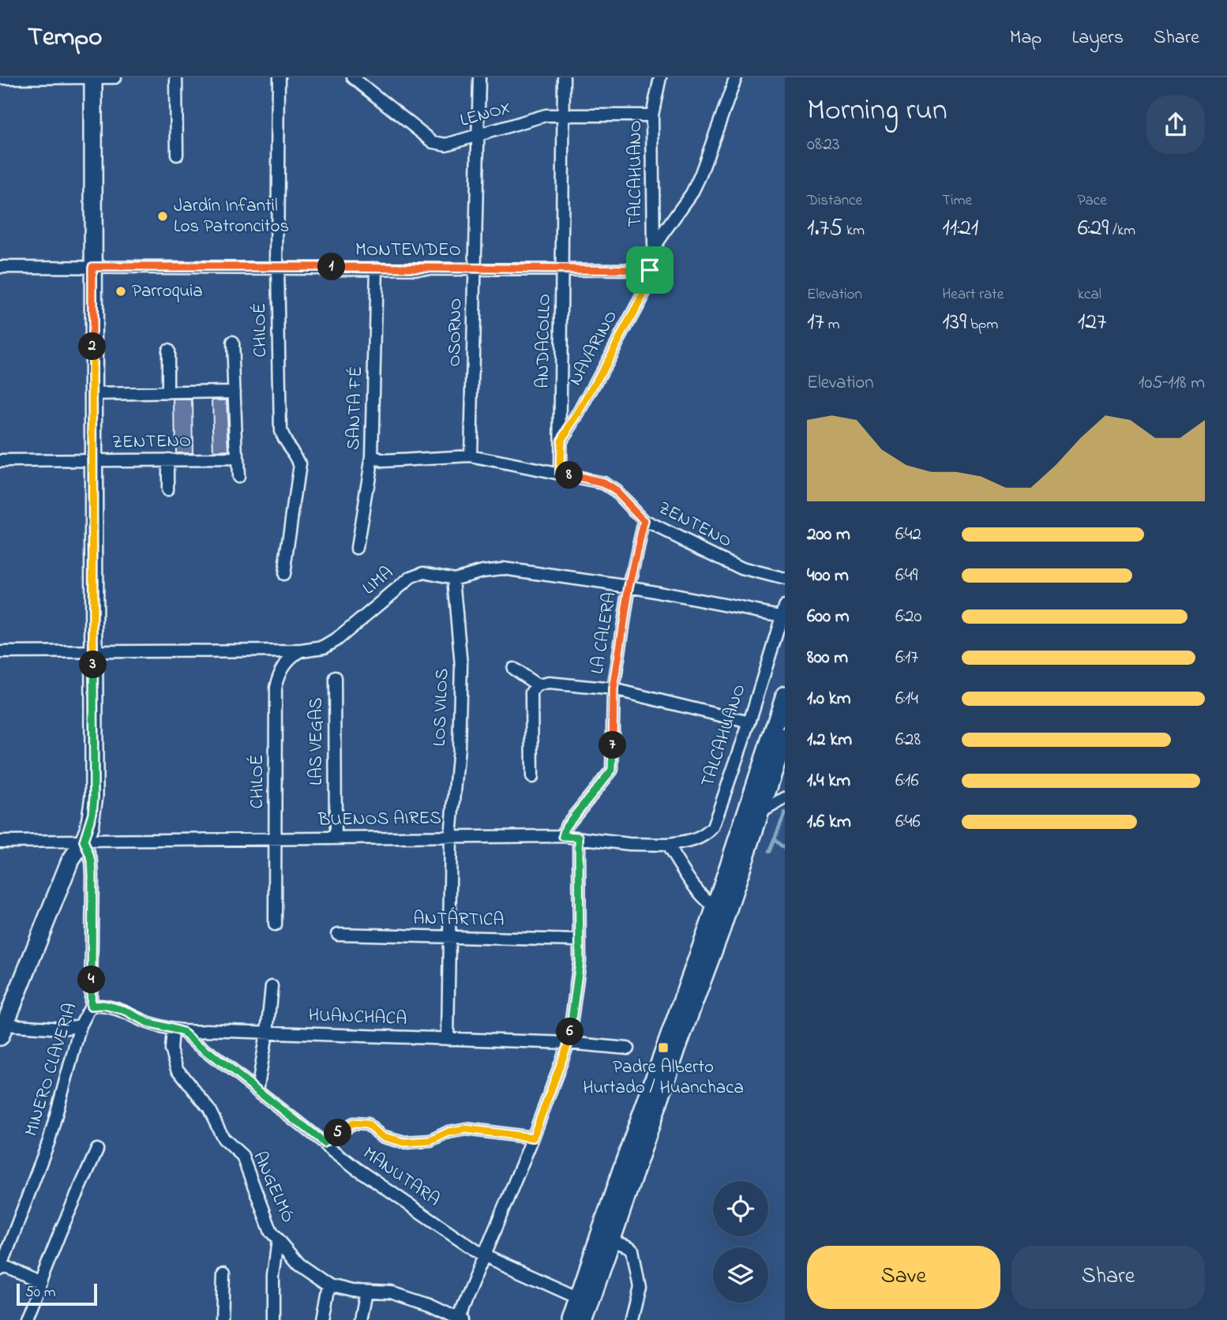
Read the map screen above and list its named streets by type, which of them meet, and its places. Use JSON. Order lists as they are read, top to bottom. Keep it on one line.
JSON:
{"streets":{"street":["LENOX","TALCAHUANO","MONTEVIDEO","CHILOÉ","OSORNO","ANDACOLLO","NAVARINO","SANTA FÉ","ZENTENO","LIMA","LA CALERA","LOS VILOS","LAS VEGAS","BUENOS AIRES","ANTÁRTICA","HUANCHACA","MINERO CLAVERIA","MANUTARA","ANGELMÓ"]},"crossings":[["LENOX","TALCAHUANO"],["LENOX","OSORNO"],["LENOX","ANDACOLLO"],["TALCAHUANO","MONTEVIDEO"],["TALCAHUANO","NAVARINO"],["TALCAHUANO","LIMA"],["TALCAHUANO","BUENOS AIRES"],["MONTEVIDEO","CHILOÉ"],["MONTEVIDEO","OSORNO"],["MONTEVIDEO","ANDACOLLO"],["MONTEVIDEO","NAVARINO"],["MONTEVIDEO","SANTA FÉ"],["CHILOÉ","LIMA"],["CHILOÉ","BUENOS AIRES"],["OSORNO","ZENTENO"],["ANDACOLLO","NAVARINO"],["ANDACOLLO","ZENTENO"],["SANTA FÉ","ZENTENO"],["ZENTENO","LA CALERA"],["LIMA","LA CALERA"],["LIMA","LOS VILOS"],["LA CALERA","BUENOS AIRES"],["LOS VILOS","BUENOS AIRES"],["LOS VILOS","ANTÁRTICA"],["LOS VILOS","HUANCHACA"],["LAS VEGAS","BUENOS AIRES"],["BUENOS AIRES","MINERO CLAVERIA"],["HUANCHACA","MINERO CLAVERIA"],["HUANCHACA","MANUTARA"],["HUANCHACA","ANGELMÓ"],["MANUTARA","ANGELMÓ"]],"places":{"other":["Jardín Infantil Los Patroncitos","Parroquia"],"transit":["Padre Alberto Hurtado / Huanchaca"]},"scale_bar":"50 m","page":{"header":"Tempo","nav":["Map","Layers","Share"],"heading":["Morning run","08:23"],"stats":[["Distance","1.75 km"],["Time","11:21"],["Pace","6:29 /km"],["Elevation","17 m"],["Heart rate","139 bpm"],["kcal","127"]],"pins":["1","2","8","3","7","4","6","5"],"chart":["Elevation","105–118 m"],"list":[{"name":"200 m","note":"6:42"},{"name":"400 m","note":"6:49"},{"name":"600 m","note":"6:20"},{"name":"800 m","note":"6:17"},{"name":"1.0 km","note":"6:14"},{"name":"1.2 km","note":"6:28"},{"name":"1.4 km","note":"6:16"},{"name":"1.6 km","note":"6:46"}],"buttons":["Save","Share"],"scale":"50 m"}}
